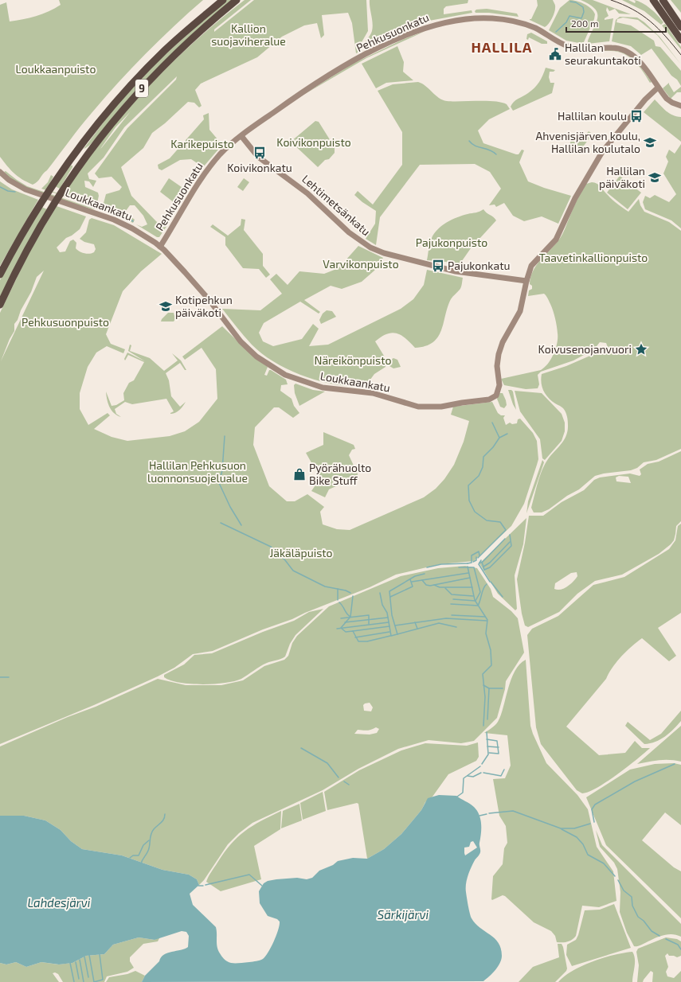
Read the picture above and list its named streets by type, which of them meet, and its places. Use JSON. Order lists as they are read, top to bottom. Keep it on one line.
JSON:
{"streets":{"highway":["9"],"street":["Pehkusuonkatu","Loukkaankatu","Lehtimetsänkatu"]},"crossings":[["Pehkusuonkatu","Loukkaankatu"],["Pehkusuonkatu","Lehtimetsänkatu"],["Loukkaankatu","Lehtimetsänkatu"]],"districts":["HALLILA"],"water":["Lahdesjärvi","Särkijärvi"],"parks":["Kallion suojaviheralue","Loukkaanpuisto","Koivikonpuisto","Karikepuisto","Pajukonpuisto","Taavetinkallionpuisto","Varvikonpuisto","Pehkusuonpuisto","Näreikönpuisto","Hallilan Pehkusuon luonnonsuojelualue","Jäkäläpuisto"],"places":{"public building":["Hallilan seurakuntakoti"],"bus stop":["Hallilan koulu","Koivikonkatu","Pajukonkatu"],"school or university":["Ahvenisjärven koulu, Hallilan koulutalo","Hallilan päiväkoti","Kotipehkun päiväkoti"],"place":["Koivusenojanvuori"],"shop":["Pyörähuolto Bike Stuff"]},"scale_bar":"200 m"}
